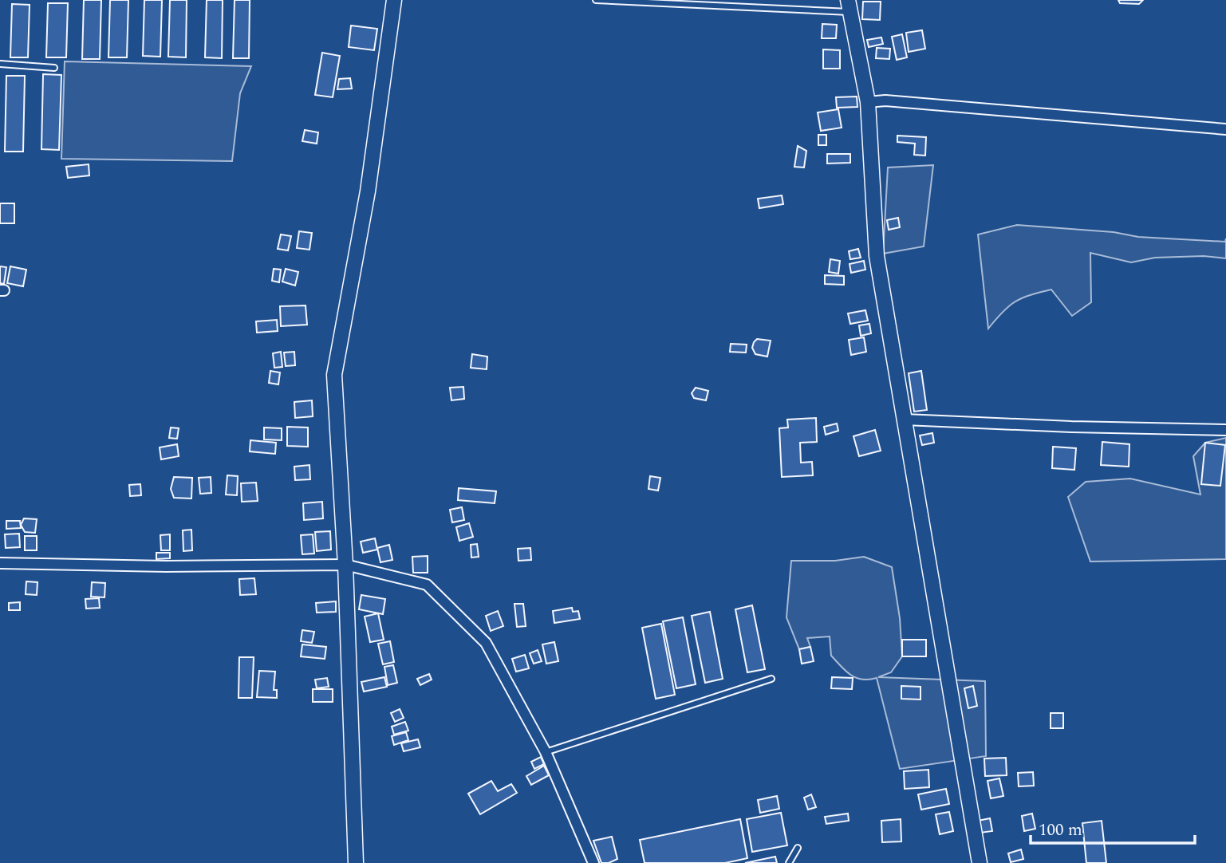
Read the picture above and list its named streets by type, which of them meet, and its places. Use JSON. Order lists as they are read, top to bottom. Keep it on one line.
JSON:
{"scale_bar":"100 m"}
